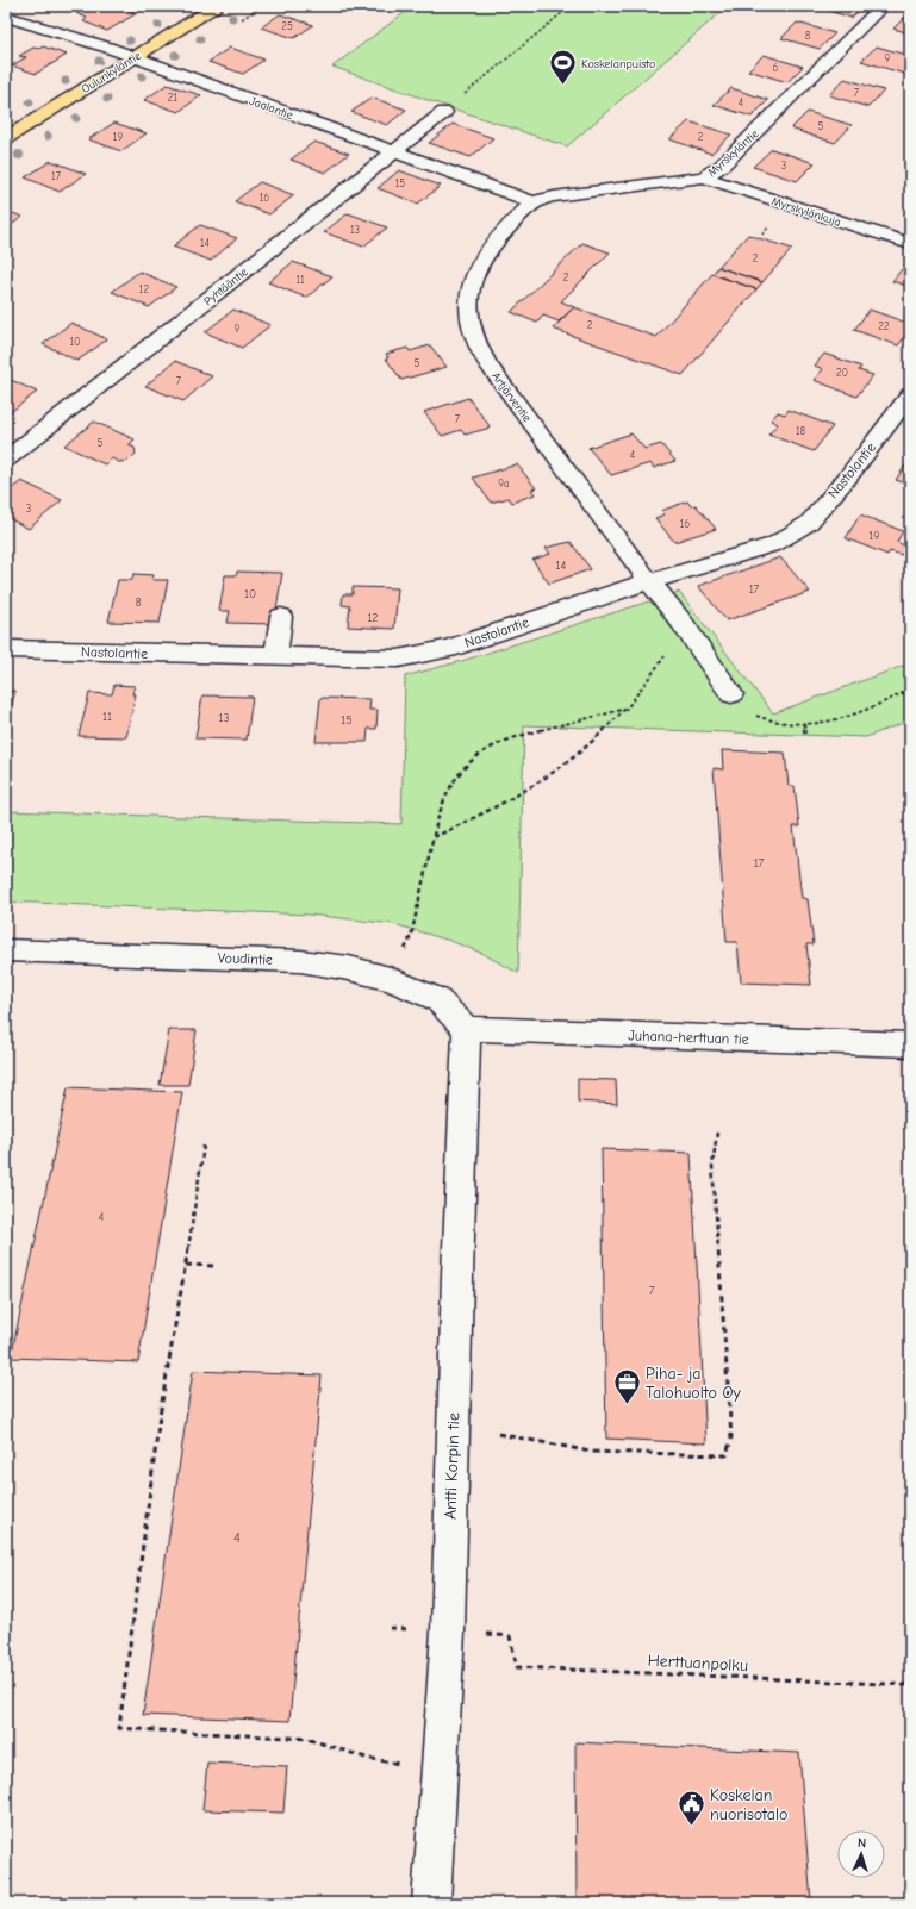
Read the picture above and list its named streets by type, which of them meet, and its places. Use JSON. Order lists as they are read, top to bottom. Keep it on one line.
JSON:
{"streets":{"main road":["Oulunkyläntie"],"street":["Jaalantie","Myrskyläntie","Myrskylänkuja","Pyhtääntie","Artjärventie","Nastolantie","Voudintie","Juhana-herttuan tie","Antti Korpin tie"],"path":["Herttuanpolku"]},"crossings":[["Oulunkyläntie","Jaalantie"],["Jaalantie","Myrskyläntie"],["Jaalantie","Pyhtääntie"],["Jaalantie","Artjärventie"],["Myrskyläntie","Myrskylänkuja"],["Myrskyläntie","Artjärventie"],["Artjärventie","Nastolantie"],["Voudintie","Juhana-herttuan tie"],["Voudintie","Antti Korpin tie"],["Juhana-herttuan tie","Antti Korpin tie"]],"places":{"sports":["Koskelanpuisto"],"office":["Piha- ja Talohuolto Oy"],"public building":["Koskelan nuorisotalo"]},"house_numbers":["25","8","9","6","7","21","4","5","19","2","3","17","15","16","13","14","2","2","11","12","2","22","9","10","5","20","7","7","18","5","4","9a","3","16","19","14","17","10","8","12","11","13","15","17","4","7","4"],"north":"top"}
